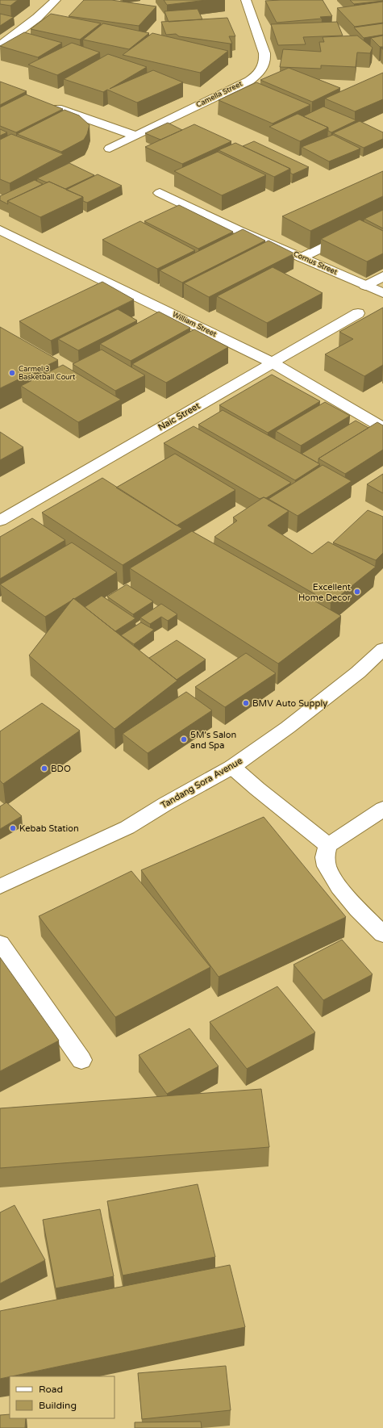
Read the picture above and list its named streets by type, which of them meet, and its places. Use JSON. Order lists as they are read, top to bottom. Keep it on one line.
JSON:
{"streets":{"street":["Camella Street","Cornus Street","William Street","Naic Street","Tandang Sora Avenue"]},"crossings":[["William Street","Naic Street"]],"places":["Carmel 3 Basketball Court","Excellent Home Decor","BMV Auto Supply","5M's Salon and Spa","BDO","Kebab Station"],"legend":["Road","Building"]}
